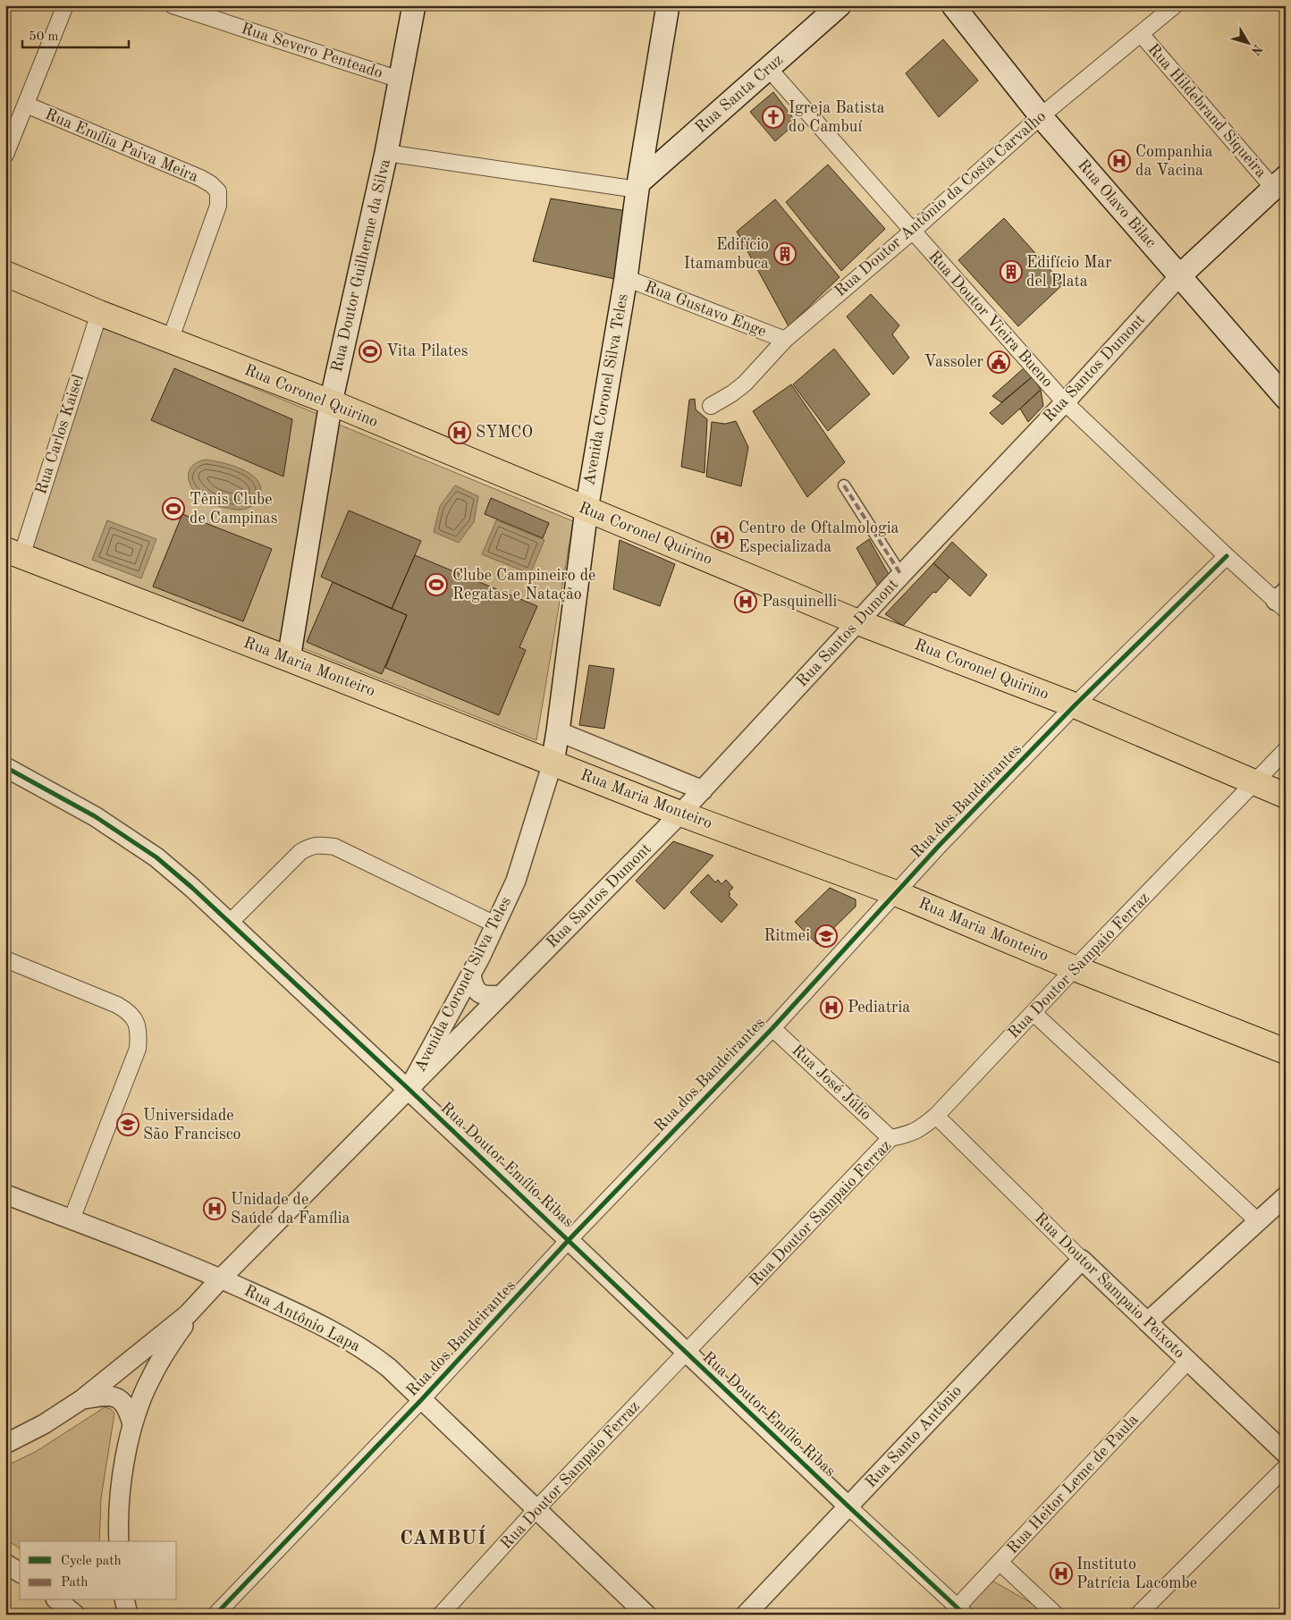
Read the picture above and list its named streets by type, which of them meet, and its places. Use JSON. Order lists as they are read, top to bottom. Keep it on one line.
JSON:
{"streets":{"main road":["Rua Santa Cruz","Rua Olavo Bilac","Rua Doutor Guilherme da Silva","Rua Santos Dumont","Avenida Coronel Silva Teles","Rua Coronel Quirino","Rua Maria Monteiro"],"street":["Rua Severo Penteado","Rua Hildebrand Siqueira","Rua Emília Paiva Meira","Rua Doutor Antônio da Costa Carvalho","Rua Gustavo Enge","Rua Doutor Vieira Bueno","Rua Carlos Kaisel","Rua dos Bandeirantes","Rua Doutor Sampaio Ferraz","Rua José Júlio","Rua Doutor Emílio Ribas","Rua Doutor Sampaio Peixoto","Rua Antônio Lapa","Rua Santo Antônio","Rua Heitor Leme de Paula"]},"crossings":[["Rua Severo Penteado","Rua Doutor Guilherme da Silva"],["Rua Santa Cruz","Rua Doutor Vieira Bueno"],["Rua Santa Cruz","Avenida Coronel Silva Teles"],["Rua Hildebrand Siqueira","Rua Doutor Antônio da Costa Carvalho"],["Rua Hildebrand Siqueira","Rua Santos Dumont"],["Rua Emília Paiva Meira","Rua Coronel Quirino"],["Rua Doutor Antônio da Costa Carvalho","Rua Olavo Bilac"],["Rua Doutor Antônio da Costa Carvalho","Rua Gustavo Enge"],["Rua Doutor Antônio da Costa Carvalho","Rua Doutor Vieira Bueno"],["Rua Olavo Bilac","Rua Santos Dumont"],["Rua Doutor Guilherme da Silva","Rua Coronel Quirino"],["Rua Doutor Guilherme da Silva","Rua Maria Monteiro"],["Rua Gustavo Enge","Avenida Coronel Silva Teles"],["Rua Doutor Vieira Bueno","Rua Santos Dumont"],["Rua Doutor Vieira Bueno","Rua dos Bandeirantes"],["Rua Santos Dumont","Avenida Coronel Silva Teles"],["Rua Santos Dumont","Rua Coronel Quirino"],["Rua Santos Dumont","Rua Maria Monteiro"],["Rua Santos Dumont","Rua Doutor Emílio Ribas"],["Avenida Coronel Silva Teles","Rua Coronel Quirino"],["Avenida Coronel Silva Teles","Rua Maria Monteiro"],["Avenida Coronel Silva Teles","Rua Doutor Emílio Ribas"],["Avenida Coronel Silva Teles","Rua Antônio Lapa"],["Rua Coronel Quirino","Rua Carlos Kaisel"],["Rua Coronel Quirino","Rua dos Bandeirantes"],["Rua Coronel Quirino","Rua Doutor Sampaio Ferraz"],["Rua Carlos Kaisel","Rua Maria Monteiro"],["Rua Maria Monteiro","Rua dos Bandeirantes"],["Rua Maria Monteiro","Rua Doutor Sampaio Ferraz"],["Rua dos Bandeirantes","Rua José Júlio"],["Rua dos Bandeirantes","Rua Doutor Emílio Ribas"],["Rua dos Bandeirantes","Rua Antônio Lapa"],["Rua Doutor Sampaio Ferraz","Rua José Júlio"],["Rua Doutor Sampaio Ferraz","Rua Doutor Emílio Ribas"],["Rua Doutor Sampaio Ferraz","Rua Doutor Sampaio Peixoto"],["Rua Doutor Sampaio Ferraz","Rua Antônio Lapa"],["Rua Doutor Emílio Ribas","Rua Santo Antônio"],["Rua Doutor Emílio Ribas","Rua Heitor Leme de Paula"],["Rua Doutor Sampaio Peixoto","Rua Santo Antônio"],["Rua Doutor Sampaio Peixoto","Rua Heitor Leme de Paula"]],"districts":["CAMBUÍ"],"places":{"church":["Igreja Batista do Cambuí"],"hospital":["Companhia da Vacina","SYMCO","Centro de Oftalmologia Especializada","Pasquinelli","Pediatria","Unidade de Saúde da Família","Instituto Patrícia Lacombe"],"building":["Edifício Itamambuca","Edifício Mar del Plata"],"sports":["Vita Pilates","Tênis Clube de Campinas","Clube Campineiro de Regatas e Natação"],"public building":["Vassoler"],"school or university":["Ritmei","Universidade São Francisco"]},"legend":["Cycle path","Path"],"scale_bar":"50 m","north":"bottom right"}
